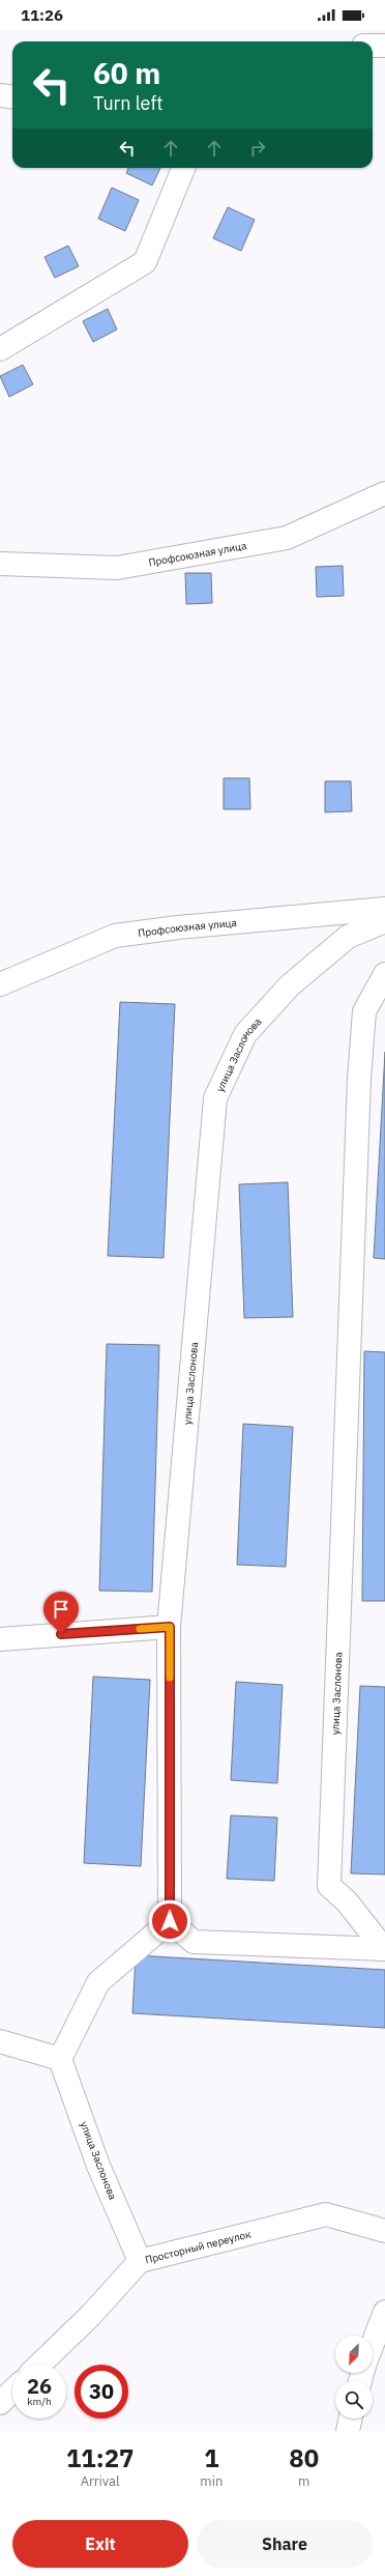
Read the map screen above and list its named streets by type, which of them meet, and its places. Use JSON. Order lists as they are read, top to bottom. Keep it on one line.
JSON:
{"streets":{"street":["Профсоюзная улица","улица Заслонова","Просторный переулок"]},"crossings":[["улица Заслонова","Просторный переулок"]],"north":"bottom left","page":{"status":"11:26","turn":["60 m","Turn left"],"speed":"26 km/h","limit":"30","eta":["11:27","Arrival","1","min","80","m"],"buttons":["Exit","Share"]}}
